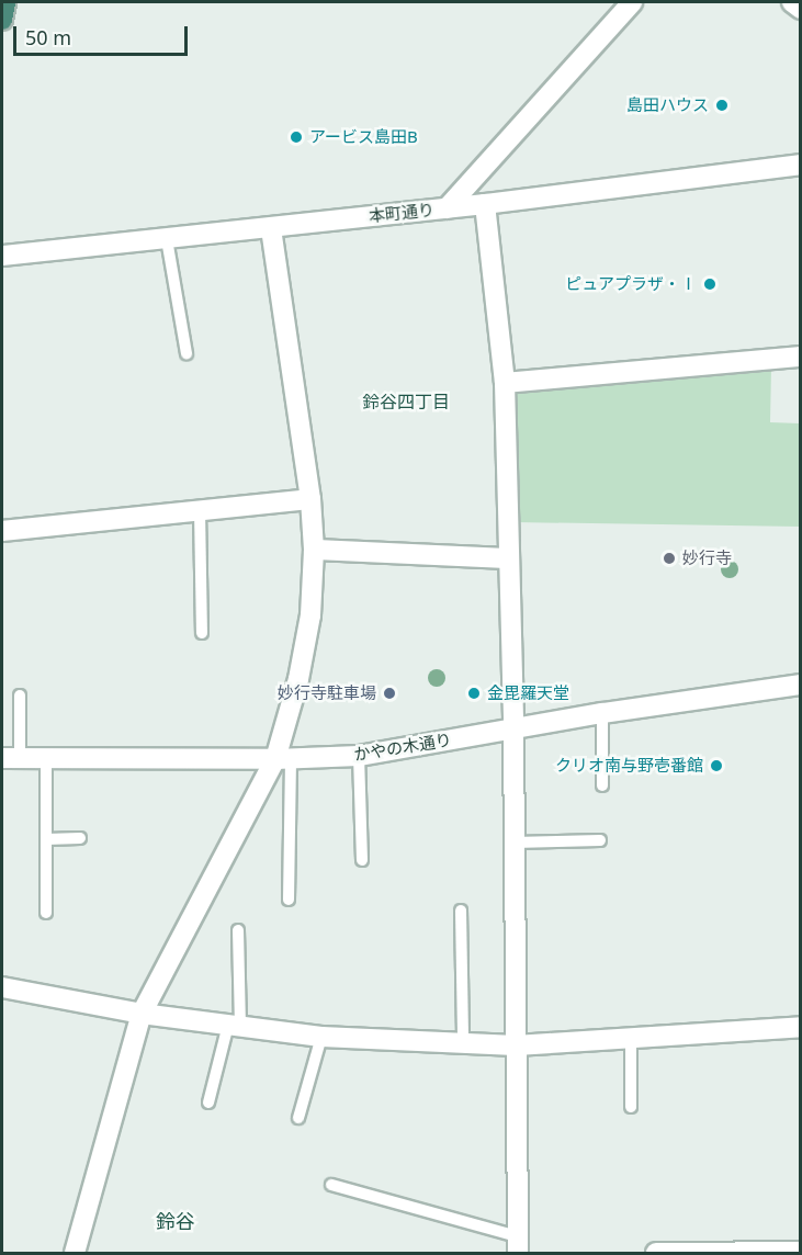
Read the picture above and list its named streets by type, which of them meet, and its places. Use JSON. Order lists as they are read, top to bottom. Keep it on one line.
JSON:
{"streets":{"street":["本町通り","かやの木通り"]},"districts":["鈴谷四丁目","鈴谷"],"places":["島田ハウス","アービス島田B","ピュアプラザ・Ⅰ","妙行寺","妙行寺駐車場","金毘羅天堂","クリオ南与野壱番館"],"scale_bar":"50 m"}
